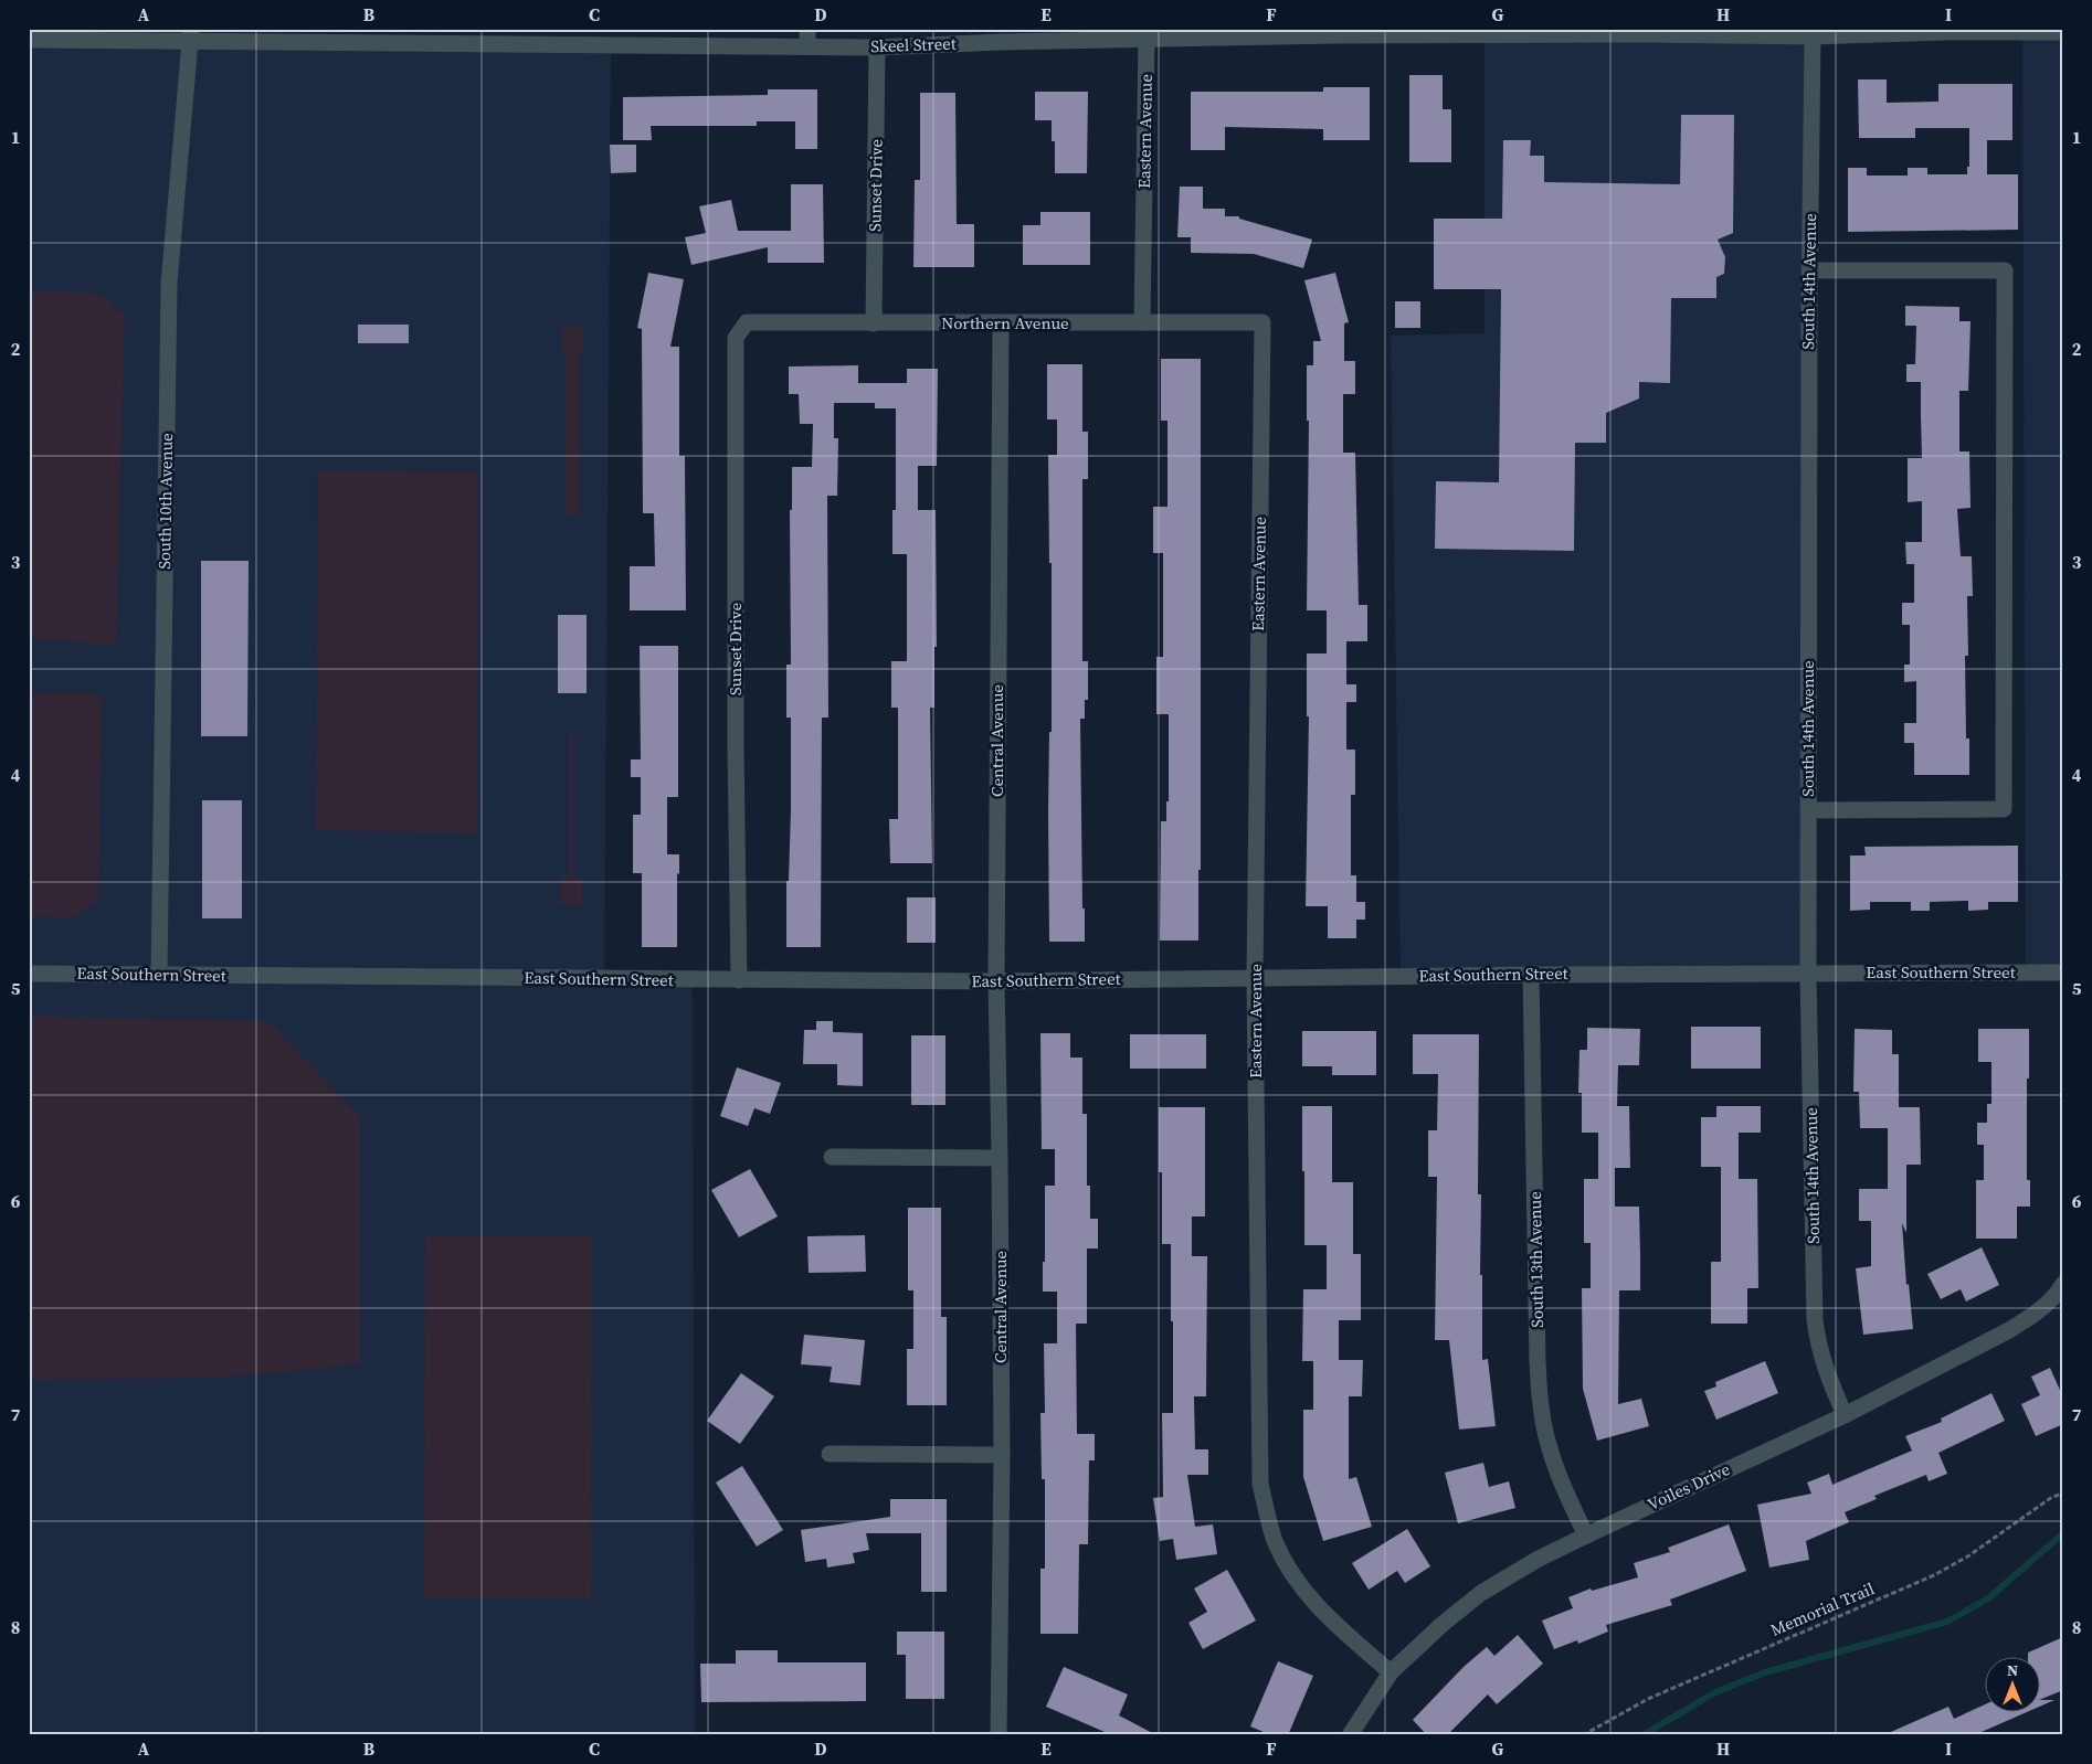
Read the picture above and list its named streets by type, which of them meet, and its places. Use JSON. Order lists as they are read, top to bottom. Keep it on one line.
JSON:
{"streets":{"street":["Skeel Street","Eastern Avenue","Sunset Drive","South 14th Avenue","Northern Avenue","South 10th Avenue","Central Avenue","East Southern Street","South 13th Avenue","Voiles Drive"],"path":["Memorial Trail"]},"crossings":[["Skeel Street","Eastern Avenue"],["Skeel Street","Sunset Drive"],["Skeel Street","South 14th Avenue"],["Skeel Street","South 10th Avenue"],["Eastern Avenue","Northern Avenue"],["Eastern Avenue","East Southern Street"],["Eastern Avenue","Voiles Drive"],["Sunset Drive","Northern Avenue"],["Sunset Drive","East Southern Street"],["South 14th Avenue","East Southern Street"],["South 14th Avenue","Voiles Drive"],["Northern Avenue","Central Avenue"],["South 10th Avenue","East Southern Street"],["Central Avenue","East Southern Street"],["East Southern Street","South 13th Avenue"],["South 13th Avenue","Voiles Drive"]],"north":"top","grid":{"columns":["A","B","C","D","E","F","G","H","I"],"rows":["1","2","3","4","5","6","7","8"]}}
